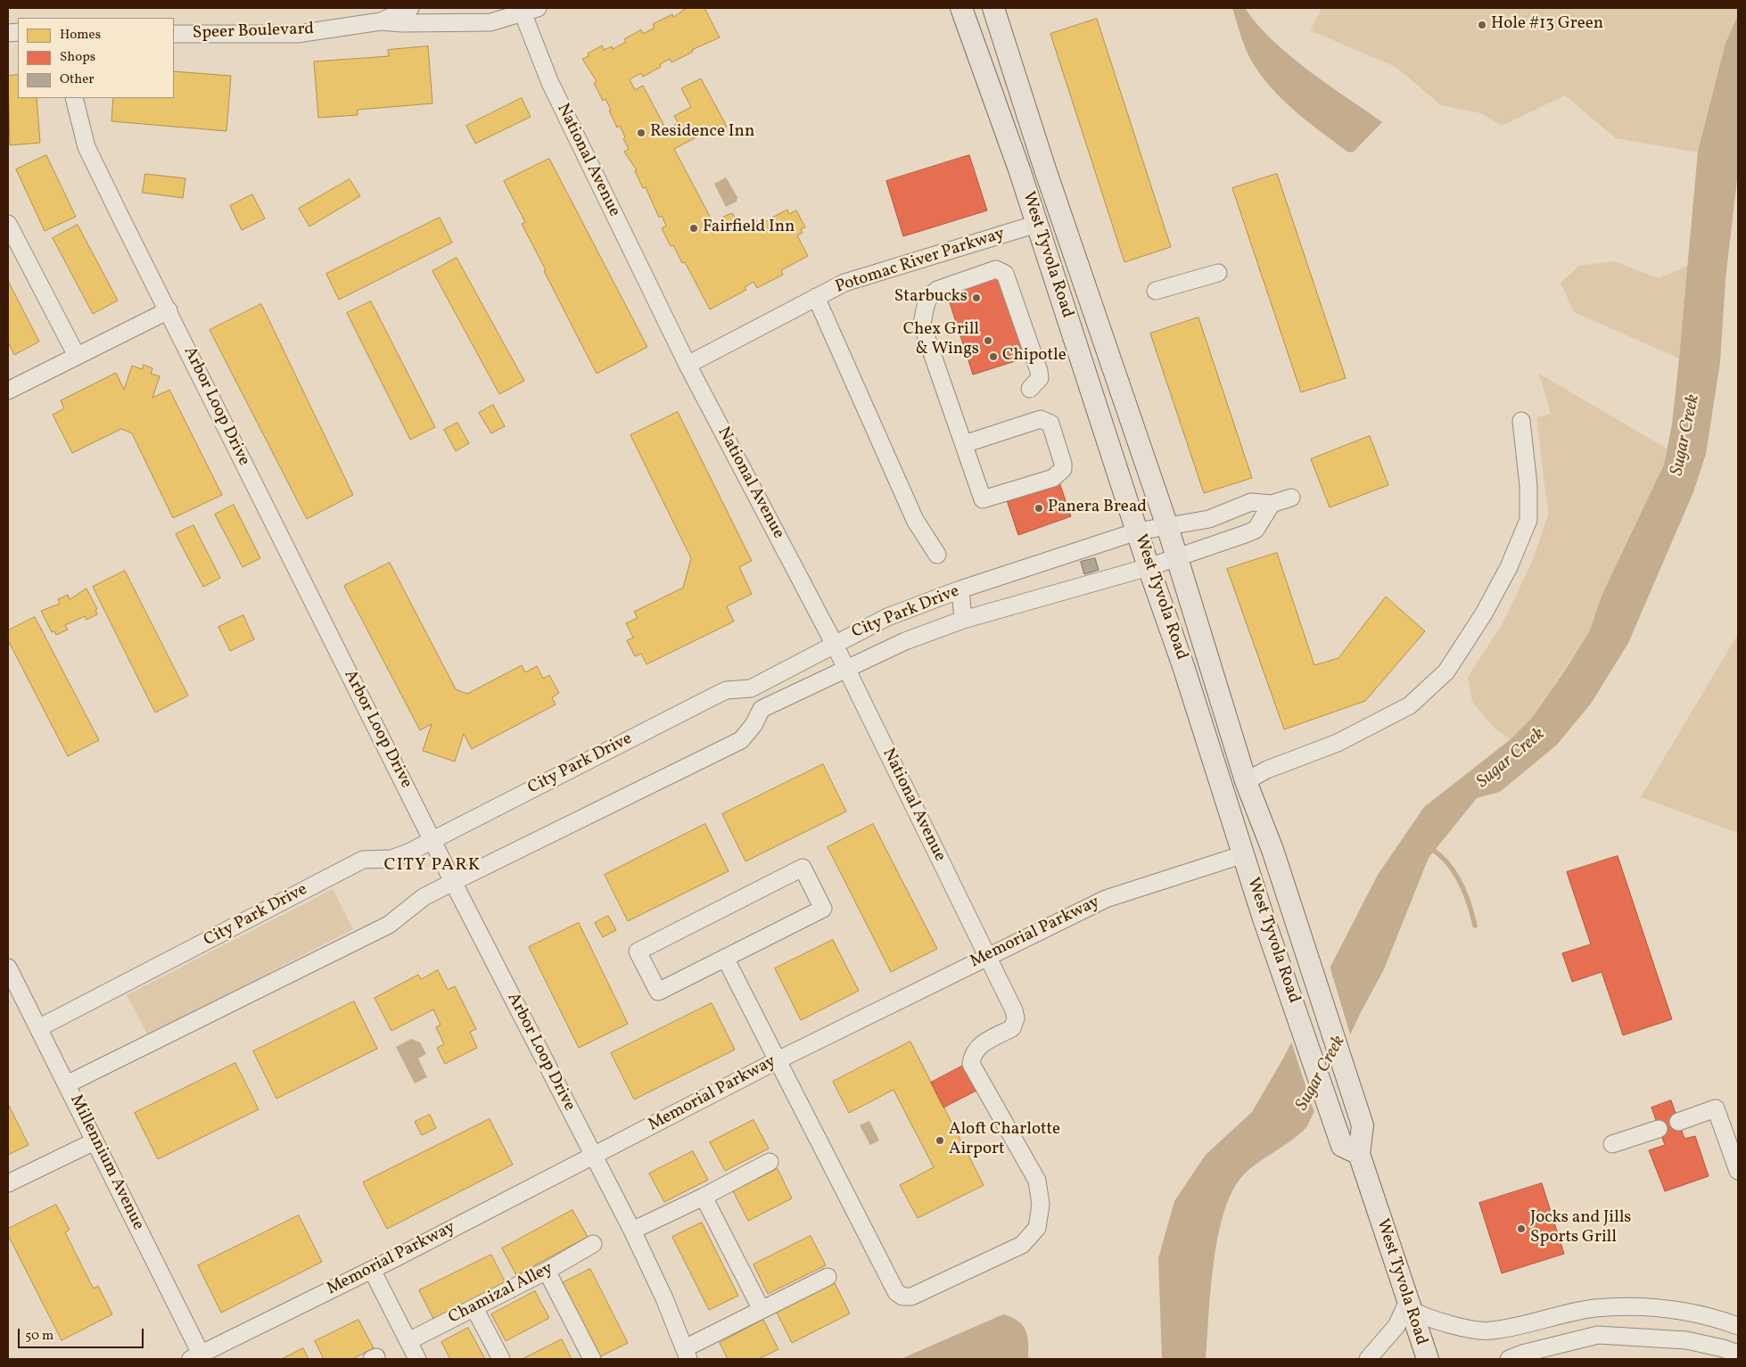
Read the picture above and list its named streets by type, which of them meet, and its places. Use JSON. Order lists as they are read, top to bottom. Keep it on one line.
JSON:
{"streets":{"main road":["West Tyvola Road"],"street":["Speer Boulevard","National Avenue","Potomac River Parkway","Arbor Loop Drive","City Park Drive","Memorial Parkway","Millennium Avenue","Chamizal Alley"]},"crossings":[["National Avenue","Potomac River Parkway"],["National Avenue","City Park Drive"],["National Avenue","Memorial Parkway"],["West Tyvola Road","Potomac River Parkway"],["West Tyvola Road","City Park Drive"],["West Tyvola Road","Memorial Parkway"],["Arbor Loop Drive","City Park Drive"],["Arbor Loop Drive","Memorial Parkway"],["City Park Drive","Millennium Avenue"],["Memorial Parkway","Millennium Avenue"]],"districts":["CITY PARK"],"water":["Sugar Creek"],"places":["Hole #13 Green","Residence Inn","Fairfield Inn","Starbucks","Chex Grill & Wings","Chipotle","Panera Bread","Aloft Charlotte Airport","Jocks and Jills Sports Grill"],"legend":["Homes","Shops","Other"],"scale_bar":"50 m"}
